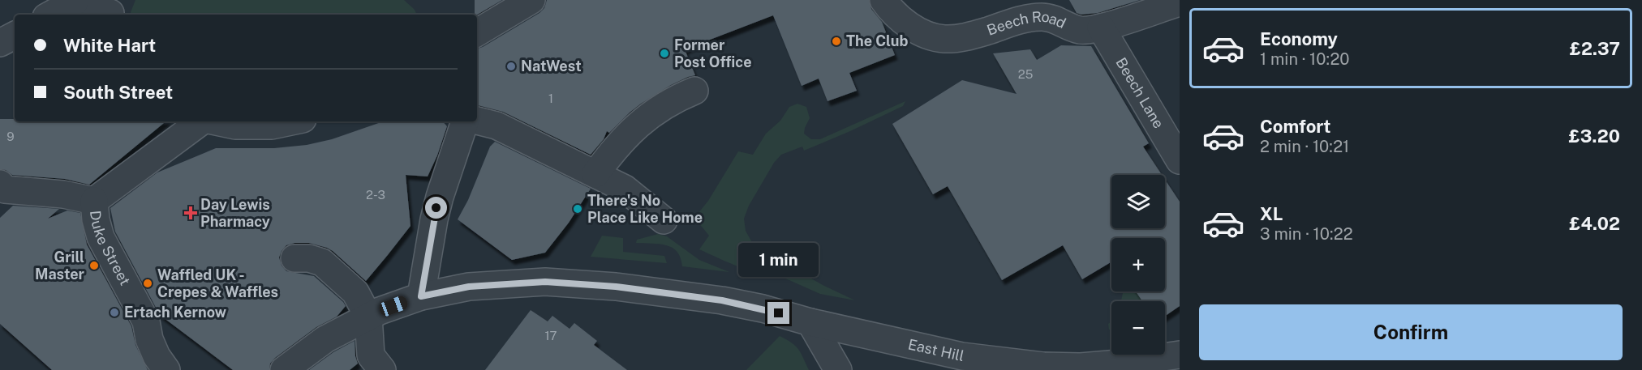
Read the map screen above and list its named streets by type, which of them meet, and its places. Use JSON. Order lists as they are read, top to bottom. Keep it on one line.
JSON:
{"streets":{"street":["Beech Road","Beech Lane","Duke Street","East Hill"]},"crossings":[["Beech Road","Beech Lane"]],"places":{"other":["The Club","Former Post Office","NatWest","There's No Place Like Home","Grill Master","Waffled UK - Crepes & Waffles","Ertach Kernow"],"health":["Day Lewis Pharmacy"]},"house_numbers":["25","1","9","2-3","17"],"page":{"list":[{"name":"Economy","note":"1 min · 10:20","value":"£2.37"},{"name":"Comfort","note":"2 min · 10:21","value":"£3.20"},{"name":"XL","note":"3 min · 10:22","value":"£4.02"}],"banner":["White Hart","South Street"],"map_buttons":["+","−"],"bubble":"1 min","buttons":"Confirm"}}
